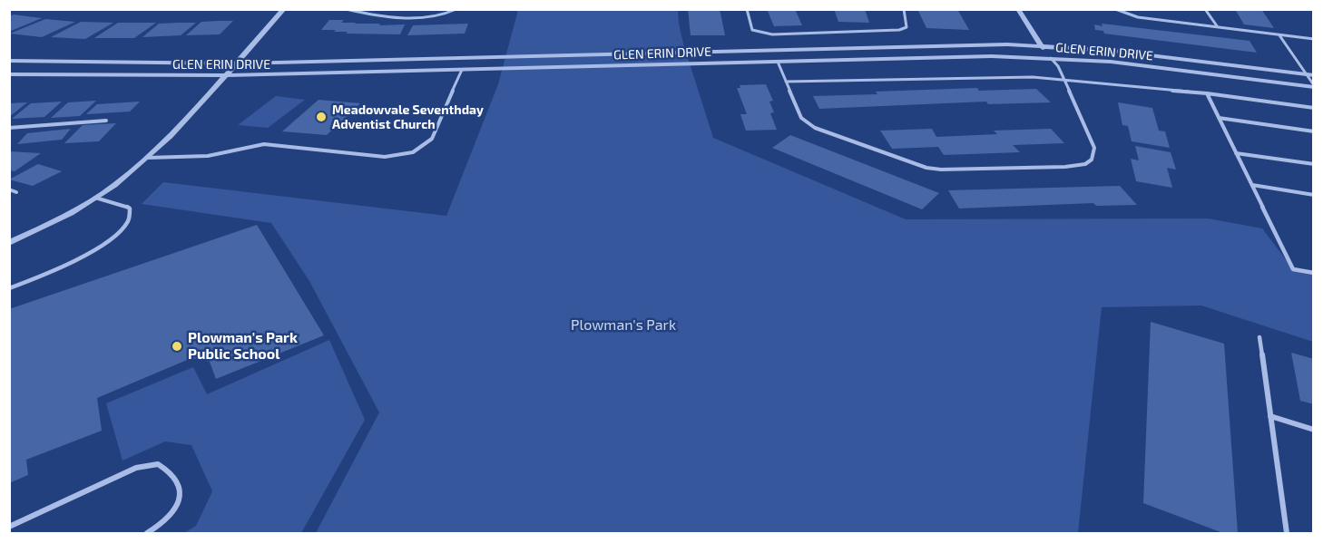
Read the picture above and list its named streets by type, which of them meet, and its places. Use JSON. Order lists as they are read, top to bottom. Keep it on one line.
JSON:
{"streets":{"street":["GLEN ERIN DRIVE"]},"parks":["Plowman's Park"],"places":["Meadowvale Seventhday Adventist Church","Plowman's Park Public School"]}
